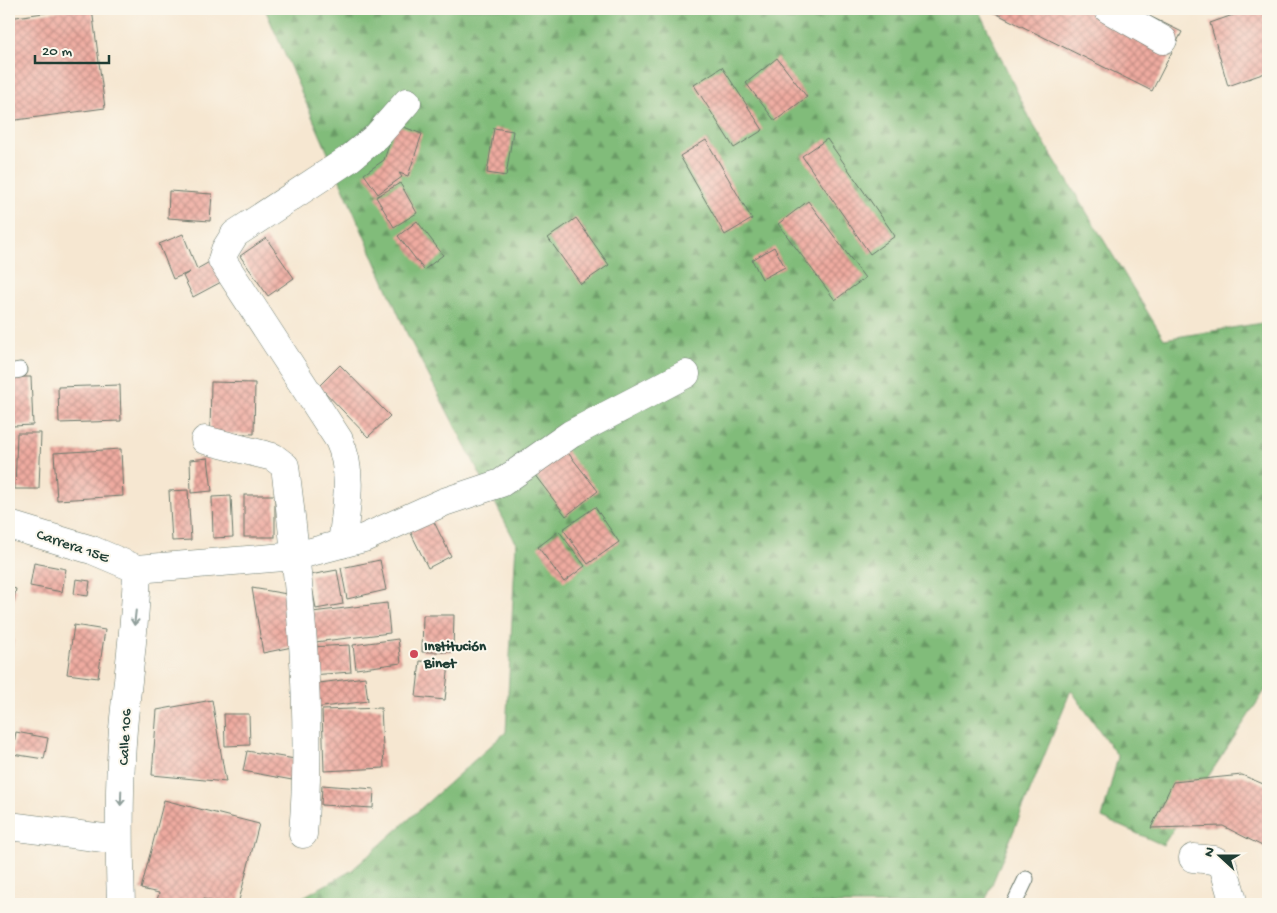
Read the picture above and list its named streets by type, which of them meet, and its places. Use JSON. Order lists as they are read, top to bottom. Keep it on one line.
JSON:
{"streets":{"street":["Carrera 15E","Calle 106"]},"crossings":[["Carrera 15E","Calle 106"]],"places":["Institución Binet"],"scale_bar":"20 m","north":"left"}
